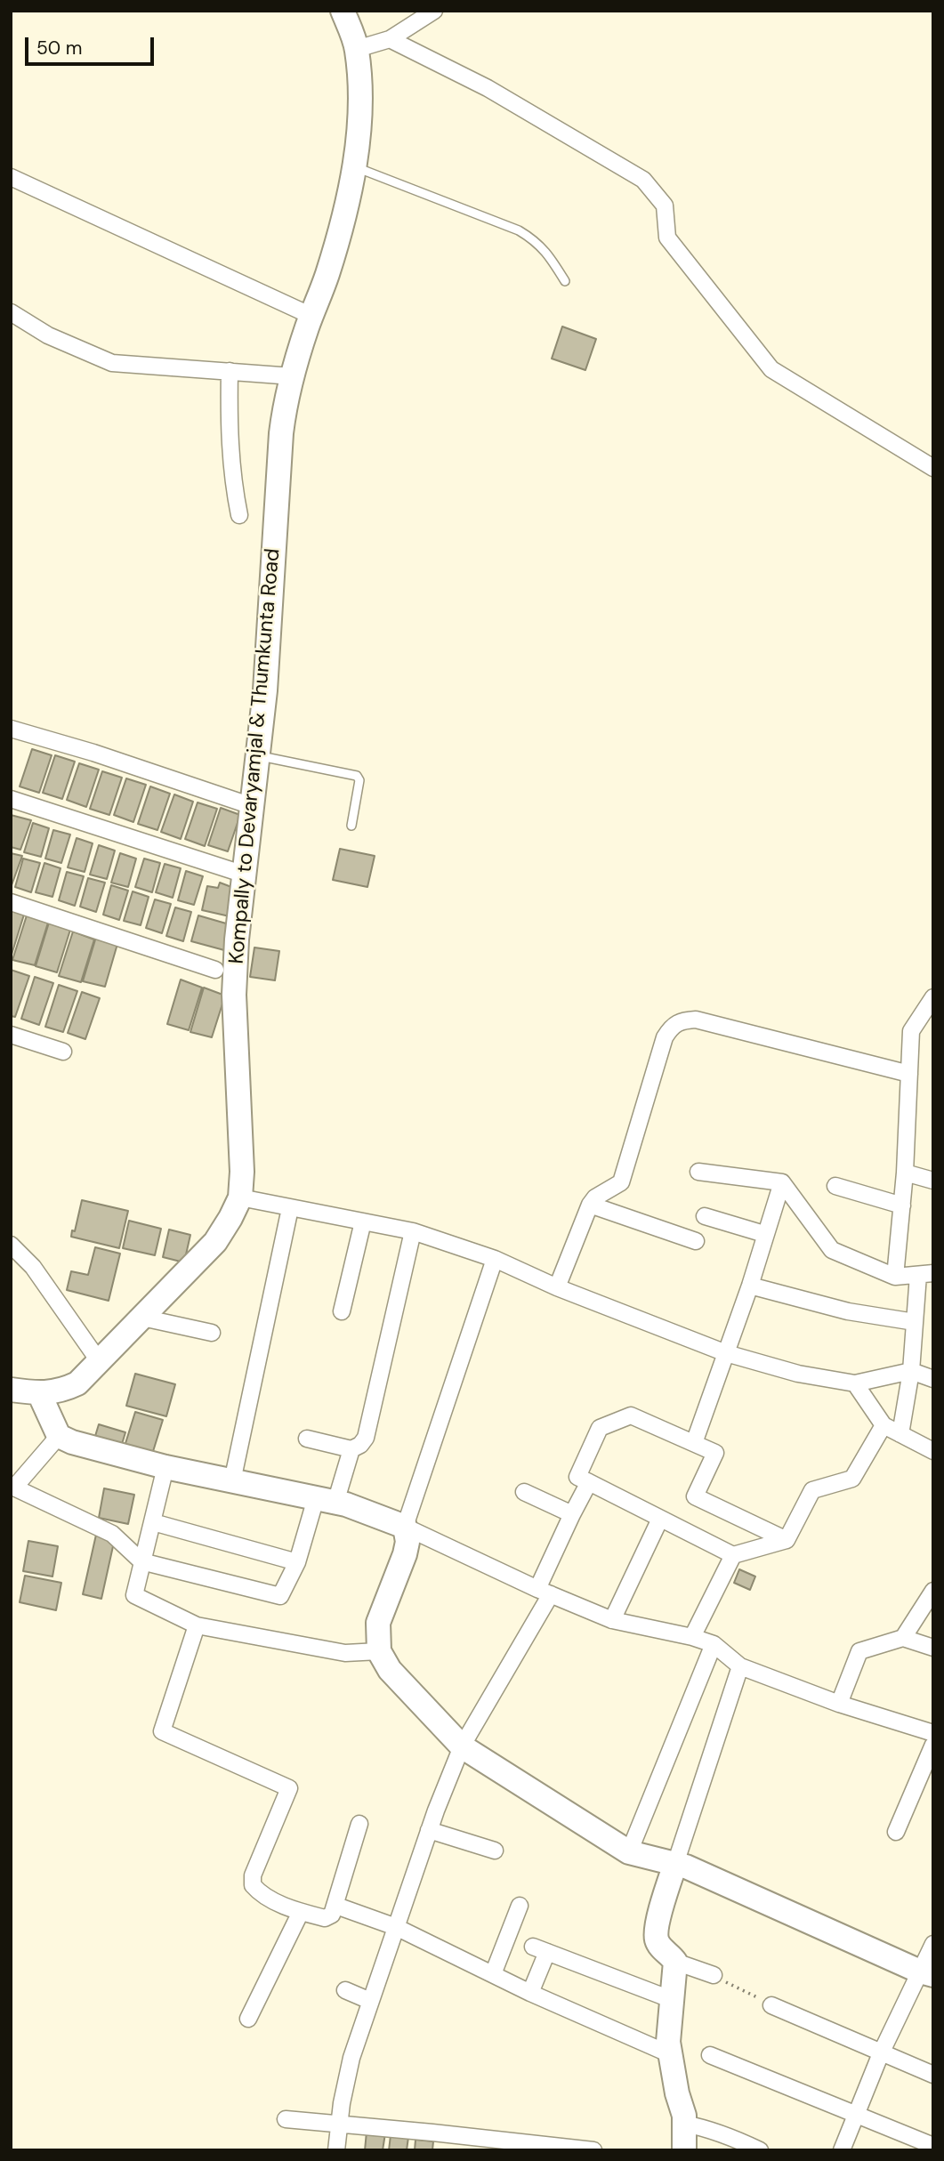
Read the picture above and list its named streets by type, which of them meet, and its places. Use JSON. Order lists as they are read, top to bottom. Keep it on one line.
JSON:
{"streets":{"main road":["Kompally to Devaryamjal & Thumkunta Road"]},"scale_bar":"50 m"}
